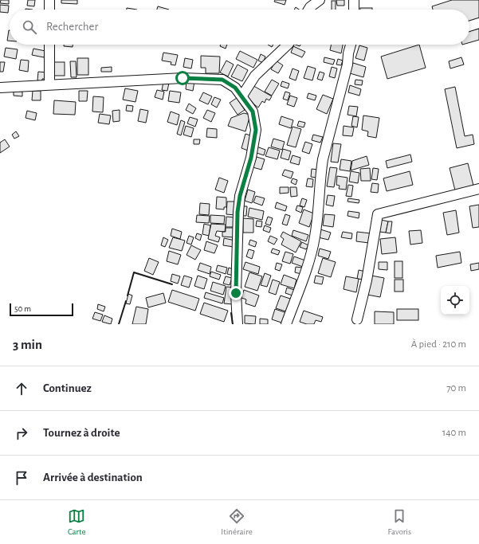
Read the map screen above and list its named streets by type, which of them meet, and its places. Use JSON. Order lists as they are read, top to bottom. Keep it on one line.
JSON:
{"scale_bar":"50 m","page":{"search":"Rechercher","scale":"50 m","heading":["3 min","À pied · 210 m"],"list":[["Continuez","70 m"],["Tournez à droite","140 m"],"Arrivée à destination"],"nav":["Carte","Itinéraire","Favoris"]}}
